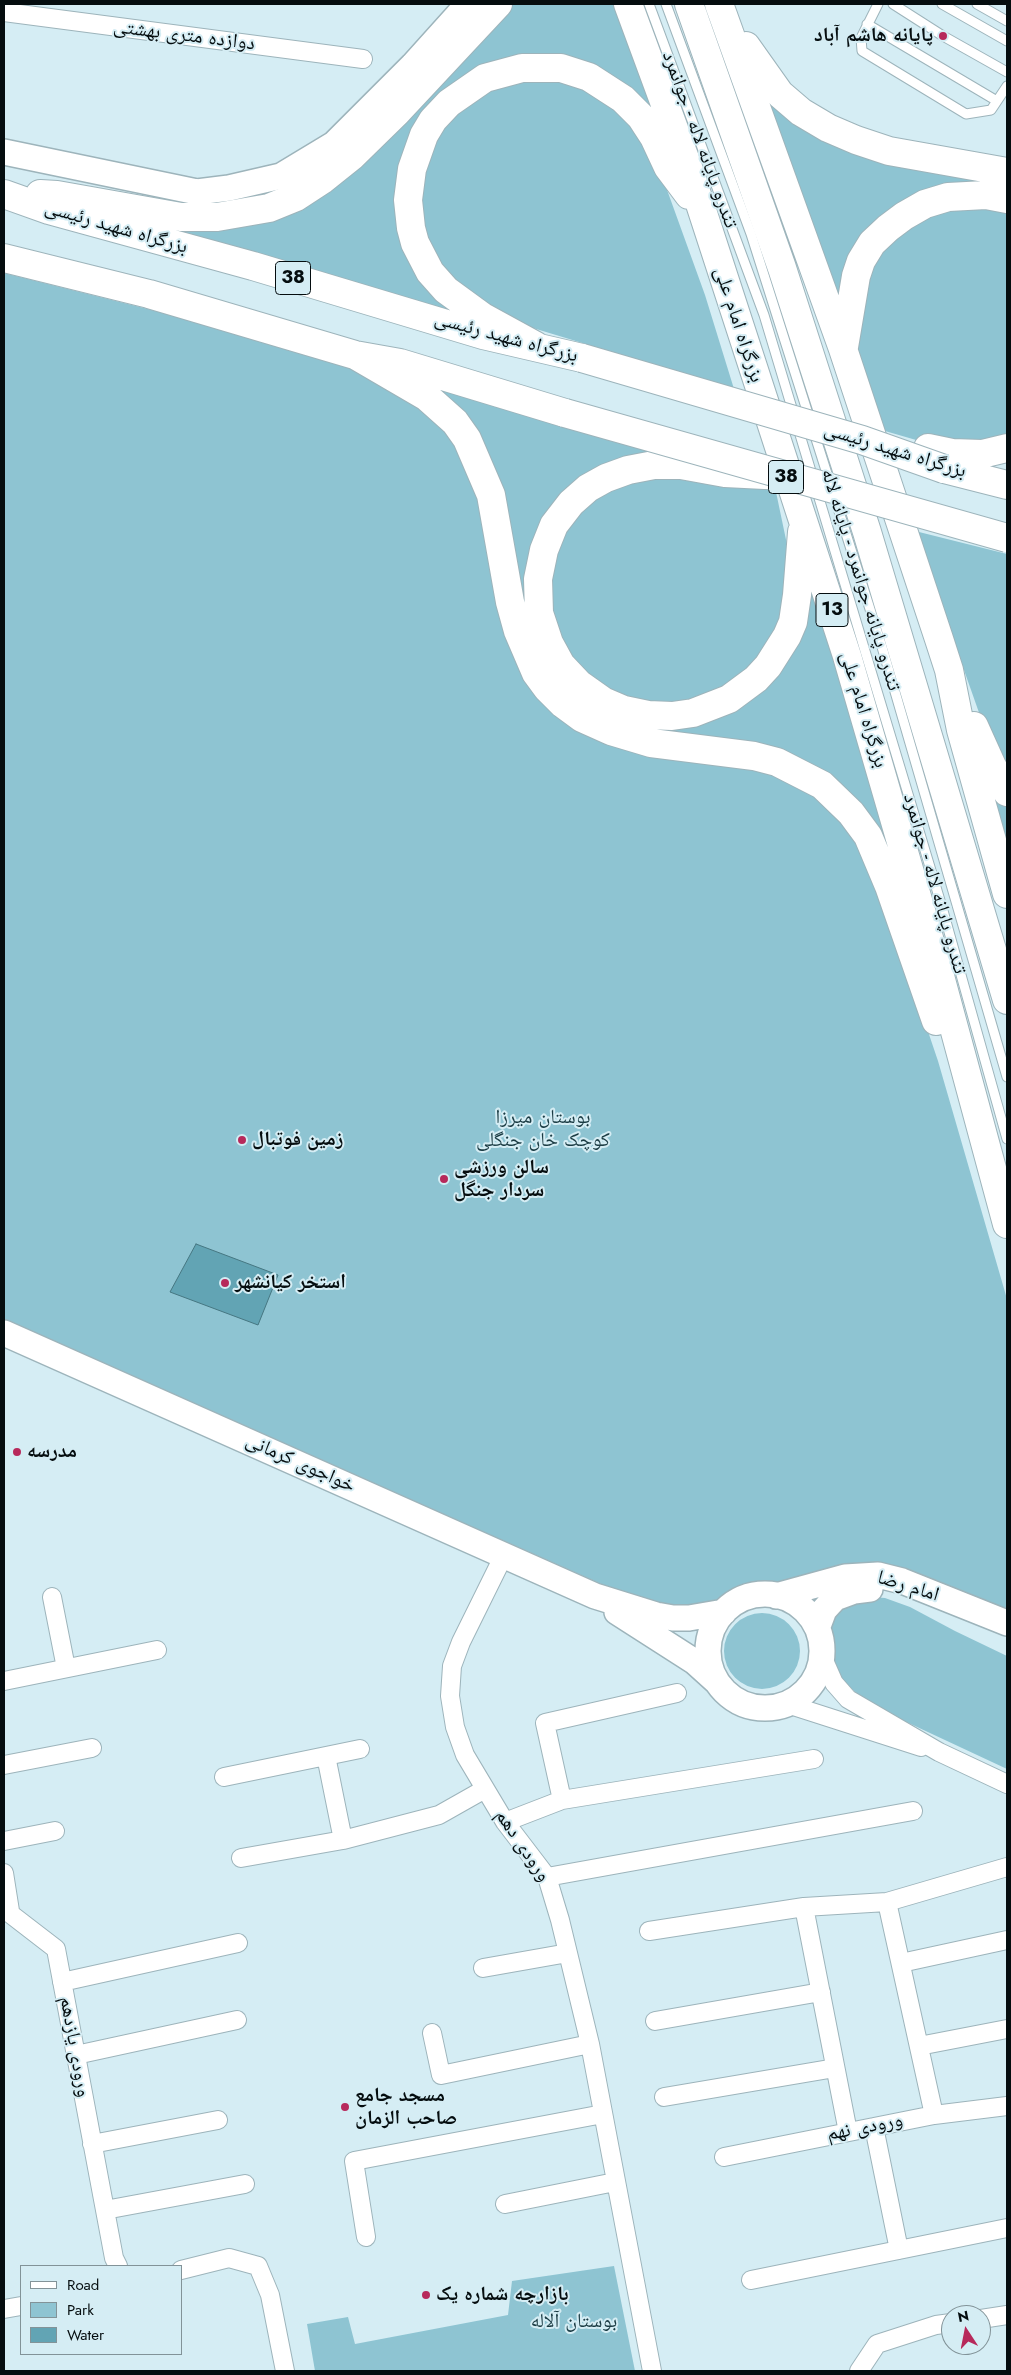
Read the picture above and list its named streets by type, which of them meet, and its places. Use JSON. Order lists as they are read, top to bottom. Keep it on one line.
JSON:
{"streets":{"highway":["بزرگراه شهید رئیسی","38","بزرگراه امام علی","13"],"main road":["خواجوی کرمانی","امام رضا"],"street":["دوازده متری بهشتی","ورودی دهم","ورودی یازدهم","ورودی نهم"],"lane":["تندرو پایانه لاله - جوانمرد","تندرو پایانه جوانمرد - پایانه لاله"]},"crossings":[["خواجوی کرمانی","ورودی دهم"]],"parks":["بوستان میرزا کوچک خان جنگلی","بوستان آلاله"],"places":["پایانه هاشم آباد","زمین فوتبال","سالن ورزشی سردار جنگل","استخر کیانشهر","مدرسه","مسجد جامع صاحب الزمان","بازارچه شماره یک"],"legend":["Road","Park","Water"],"north":"top"}
